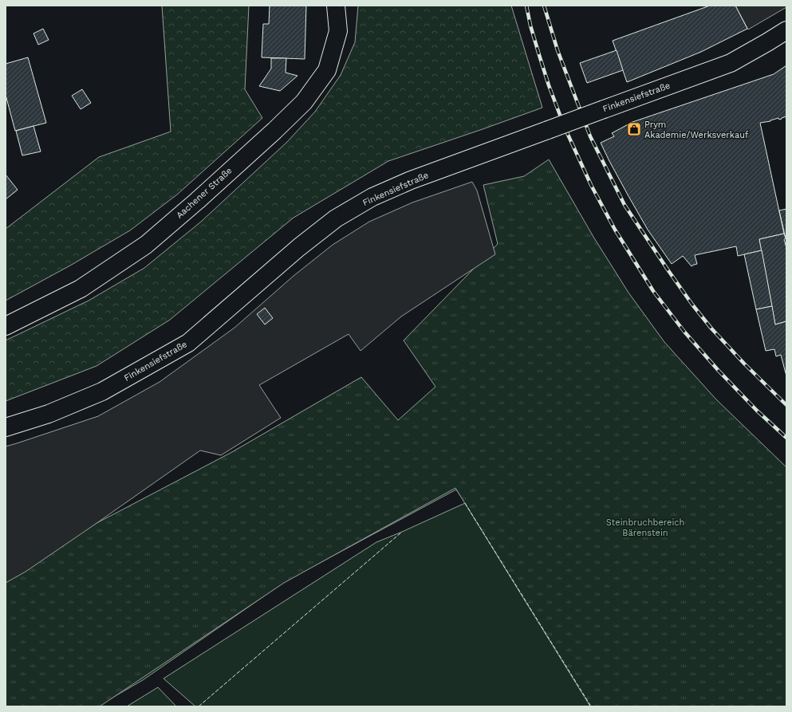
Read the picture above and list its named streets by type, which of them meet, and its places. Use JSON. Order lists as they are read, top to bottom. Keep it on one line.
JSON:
{"streets":{"main road":["Finkensiefstraße","Aachener Straße"]},"parks":["Steinbruchbereich Bärenstein"],"places":{"shop":["Prym Akademie/Werksverkauf"]}}
